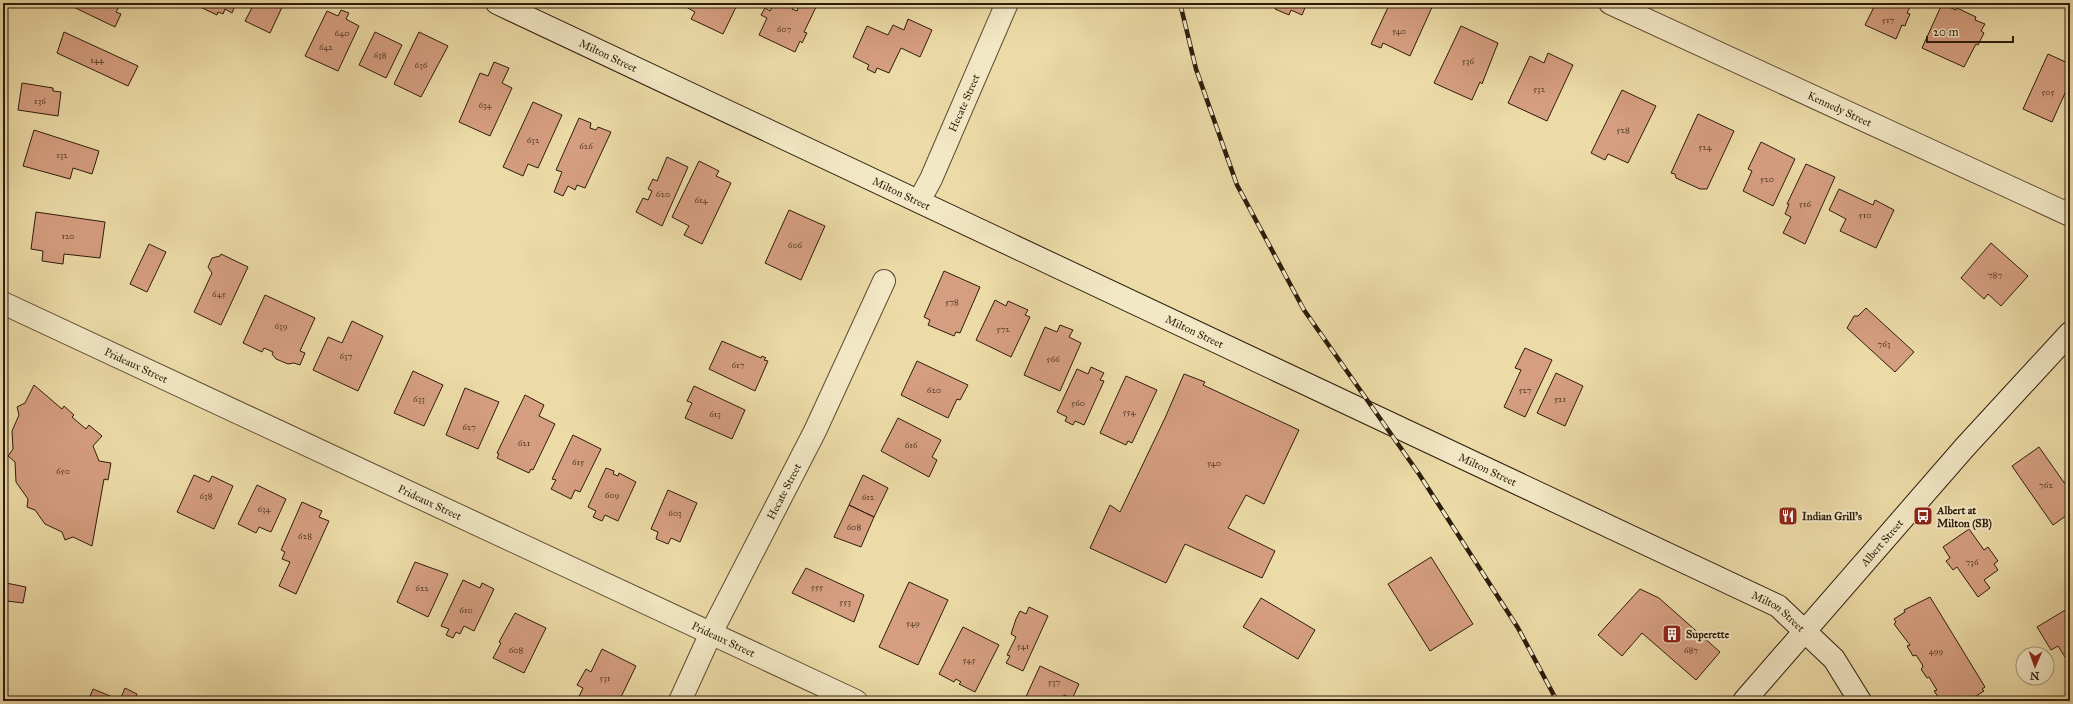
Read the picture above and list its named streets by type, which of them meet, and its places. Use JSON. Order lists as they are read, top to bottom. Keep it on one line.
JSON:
{"streets":{"street":["Milton Street","Hecate Street","Kennedy Street","Prideaux Street","Albert Street"]},"crossings":[["Milton Street","Hecate Street"],["Milton Street","Albert Street"],["Hecate Street","Prideaux Street"]],"places":{"restaurant":["Indian Grill's"],"bus stop":["Albert at Milton (SB)"],"building":["Superette"]},"house_numbers":["517","607","540","640","642","638","144","536","636","532","505","136","634","528","632","626","524","132","520","620","614","516","510","120","606","787","645","578","639","572","763","637","566","617","620","527","633","521","560","554","613","627","621","616","615","540","650","762","609","638","612","634","603","608","628","736","555","622","553","610","549","541","608","687","499","545","531","537"],"scale_bar":"20 m","north":"bottom"}
